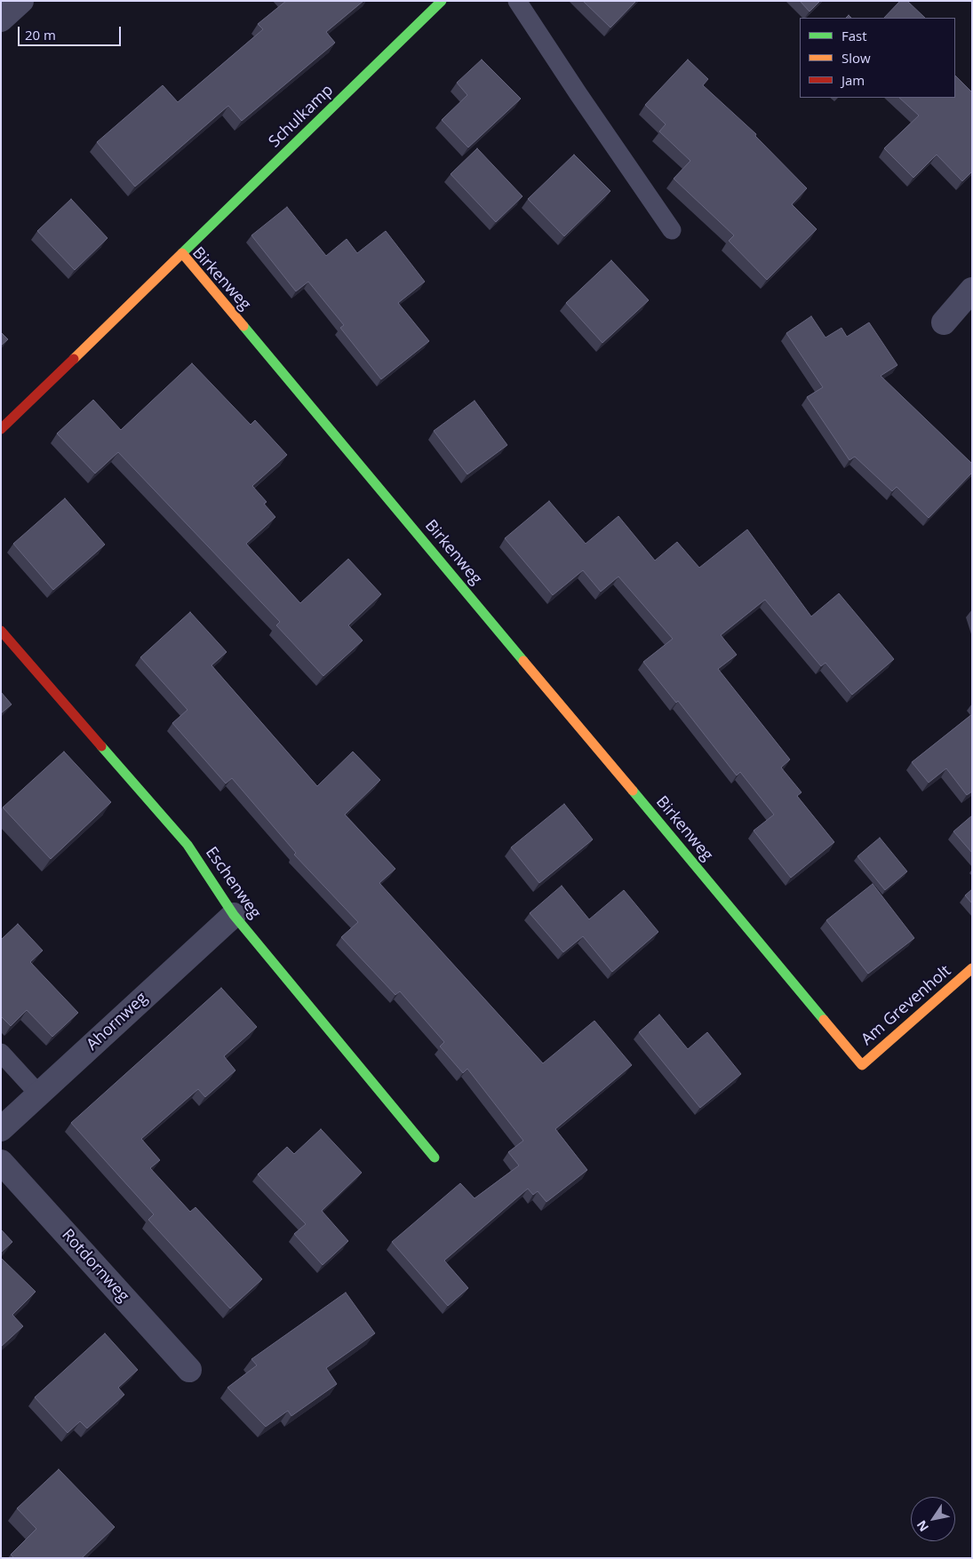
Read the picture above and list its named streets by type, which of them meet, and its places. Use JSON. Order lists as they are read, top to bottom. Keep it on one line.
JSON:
{"streets":{"street":["Schulkamp","Birkenweg","Eschenweg","Am Grevenholt","Ahornweg","Rotdornweg"]},"crossings":[["Schulkamp","Birkenweg"],["Birkenweg","Am Grevenholt"],["Eschenweg","Ahornweg"]],"legend":["Fast","Slow","Jam"],"scale_bar":"20 m","north":"bottom left"}
